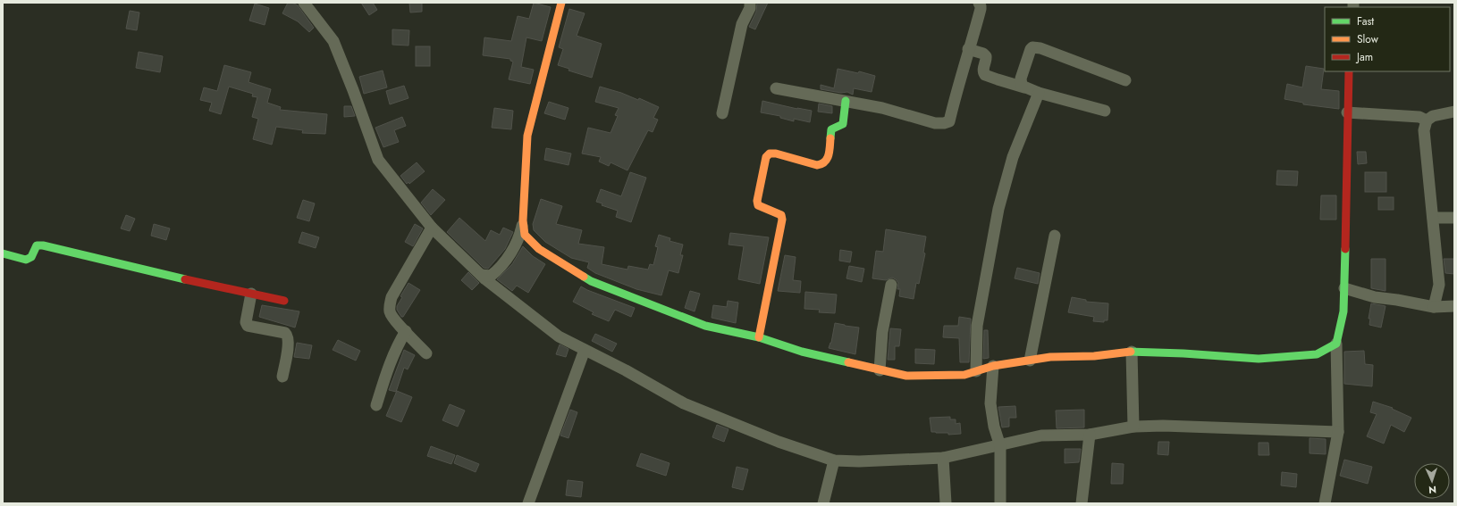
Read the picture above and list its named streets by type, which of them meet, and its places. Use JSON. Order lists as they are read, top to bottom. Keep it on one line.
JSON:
{"legend":["Fast","Slow","Jam"],"north":"bottom"}
